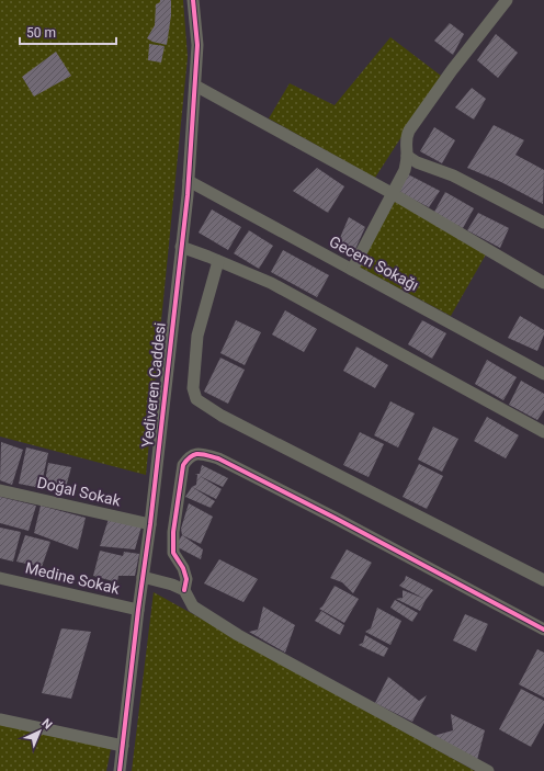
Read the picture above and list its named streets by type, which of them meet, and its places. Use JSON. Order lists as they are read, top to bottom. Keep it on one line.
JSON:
{"streets":{"street":["Gecem Sokağı","Yediveren Caddesi","Doğal Sokak","Medine Sokak"]},"crossings":[["Gecem Sokağı","Yediveren Caddesi"],["Yediveren Caddesi","Doğal Sokak"],["Yediveren Caddesi","Medine Sokak"]],"scale_bar":"50 m","north":"top right"}
